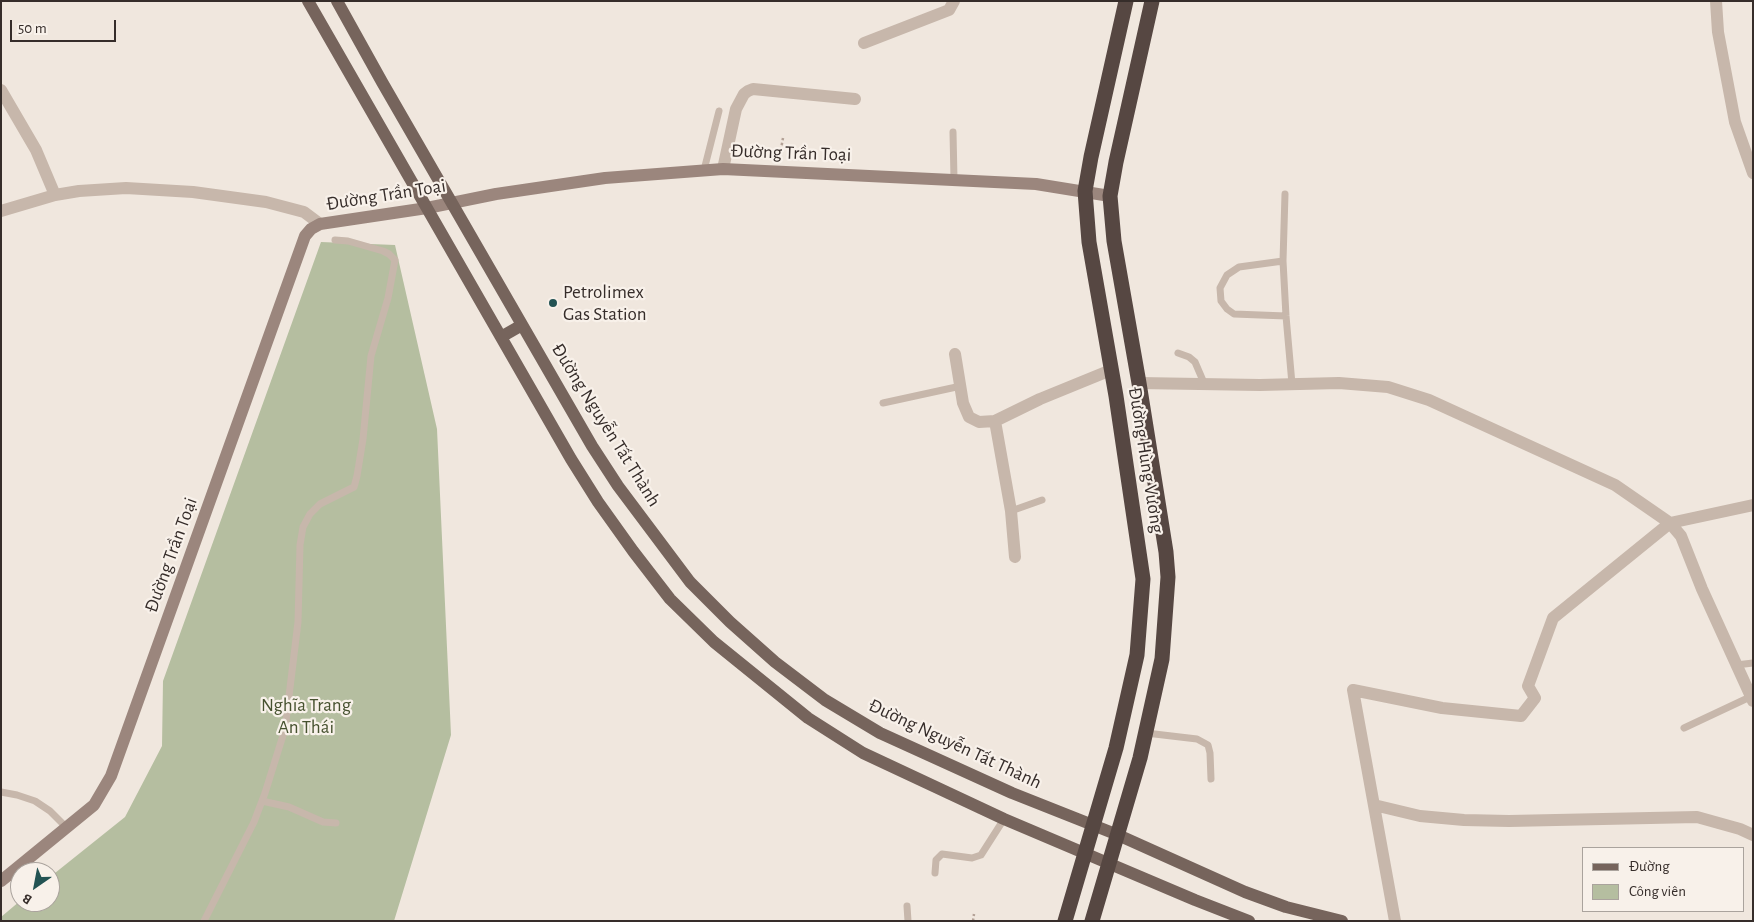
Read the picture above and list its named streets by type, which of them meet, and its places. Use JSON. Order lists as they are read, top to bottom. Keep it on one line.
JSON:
{"streets":{"highway":["Đường Hùng Vương"],"main road":["Đường Nguyễn Tất Thành"],"street":["Đường Trần Toại"]},"crossings":[["Đường Trần Toại","Đường Nguyễn Tất Thành"],["Đường Trần Toại","Đường Hùng Vương"],["Đường Nguyễn Tất Thành","Đường Hùng Vương"]],"parks":["Nghĩa Trang An Thái"],"places":["Petrolimex Gas Station"],"legend":["Đường","Công viên"],"scale_bar":"50 m","north":"bottom left"}
